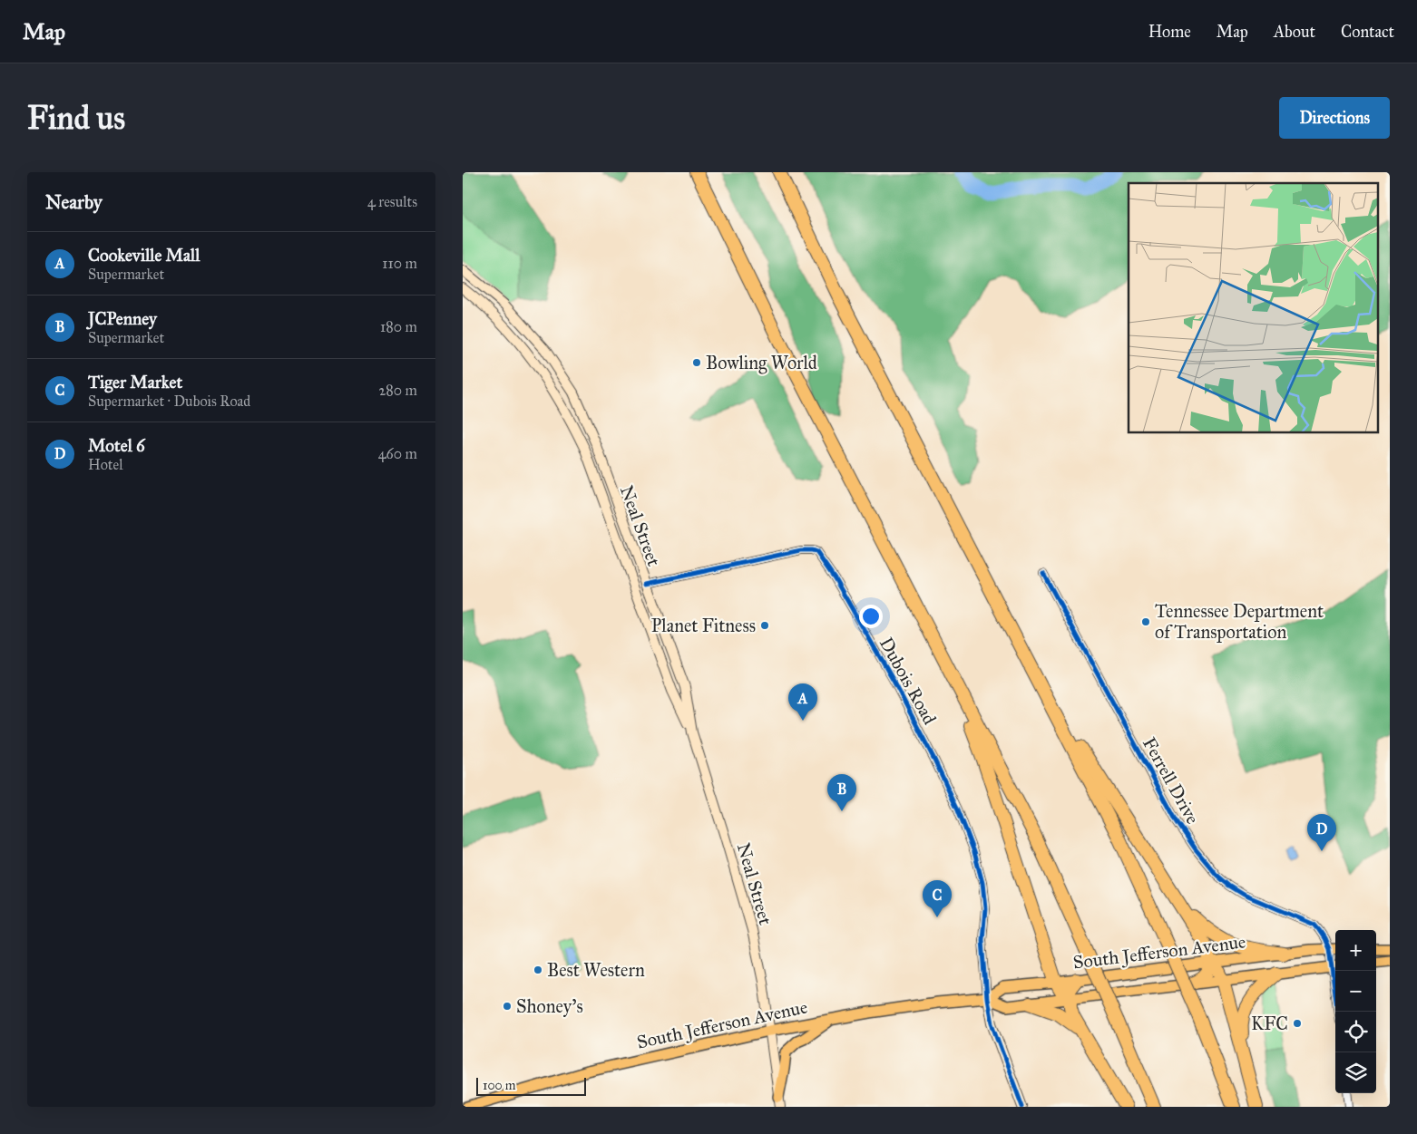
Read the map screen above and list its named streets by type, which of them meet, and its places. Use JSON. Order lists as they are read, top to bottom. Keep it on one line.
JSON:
{"streets":{"main road":["Neal Street","South Jefferson Avenue"],"street":["Dubois Road","Ferrell Drive"]},"crossings":[["Neal Street","Dubois Road"],["Neal Street","South Jefferson Avenue"],["Dubois Road","South Jefferson Avenue"],["Ferrell Drive","South Jefferson Avenue"]],"places":["Bowling World","Tennessee Department of Transportation","Planet Fitness","Best Western","Shoney's","KFC"],"scale_bar":"100 m","page":{"header":"Map","nav":["Home","Map","About","Contact"],"buttons":"Directions","title":"Find us","heading":["Nearby","4 results"],"list":[{"mark":"A","name":"Cookeville Mall","note":"Supermarket","value":"110 m"},{"mark":"B","name":"JCPenney","note":"Supermarket","value":"180 m"},{"mark":"C","name":"Tiger Market","note":"Supermarket · Dubois Road","value":"280 m"},{"mark":"D","name":"Motel 6","note":"Hotel","value":"460 m"}],"pins":["A","B","D","C"],"map_buttons":["+","−"],"scale":"100 m"}}
